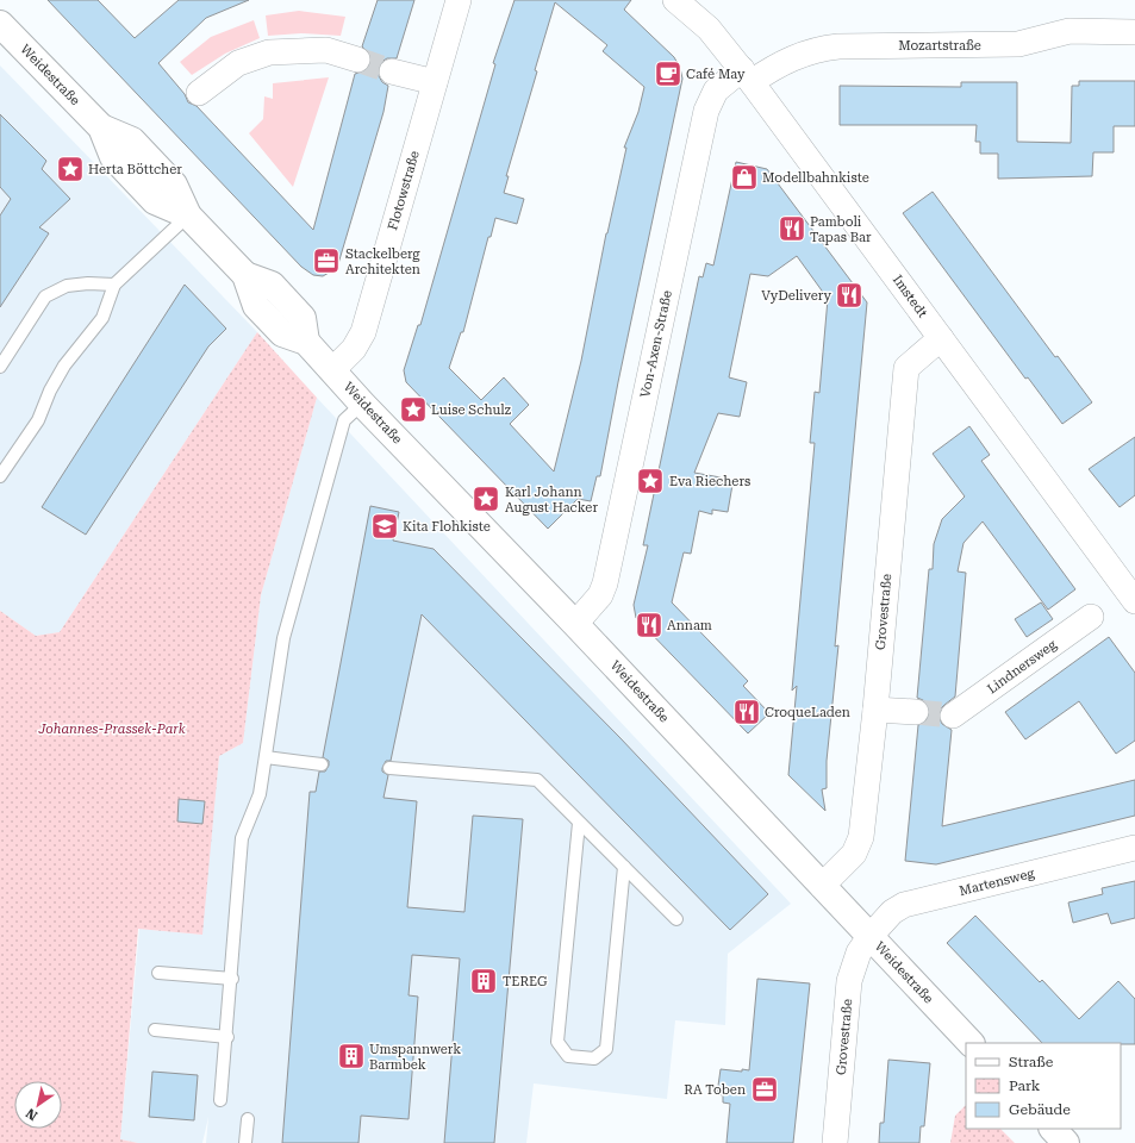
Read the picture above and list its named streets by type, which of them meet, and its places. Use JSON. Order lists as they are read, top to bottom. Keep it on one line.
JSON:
{"streets":{"street":["Mozartstraße","Weidestraße","Flotowstraße","Imstedt","Von-Axen-Straße","Grovestraße","Lindnersweg","Martensweg"]},"crossings":[["Mozartstraße","Imstedt"],["Mozartstraße","Von-Axen-Straße"],["Weidestraße","Flotowstraße"],["Weidestraße","Von-Axen-Straße"],["Weidestraße","Grovestraße"],["Weidestraße","Martensweg"],["Imstedt","Von-Axen-Straße"],["Imstedt","Grovestraße"],["Grovestraße","Martensweg"]],"parks":["Johannes-Prassek-Park"],"places":{"cafe":["Café May"],"place":["Herta Böttcher","Luise Schulz","Eva Riechers","Karl Johann August Hacker"],"shop":["Modellbahnkiste"],"restaurant":["Pamboli Tapas Bar","VyDelivery","Annam","CroqueLaden"],"office":["Stackelberg Architekten","RA Toben"],"school or university":["Kita Flohkiste"],"building":["TEREG","Umspannwerk Barmbek"]},"legend":["Straße","Park","Gebäude"],"north":"bottom left"}
